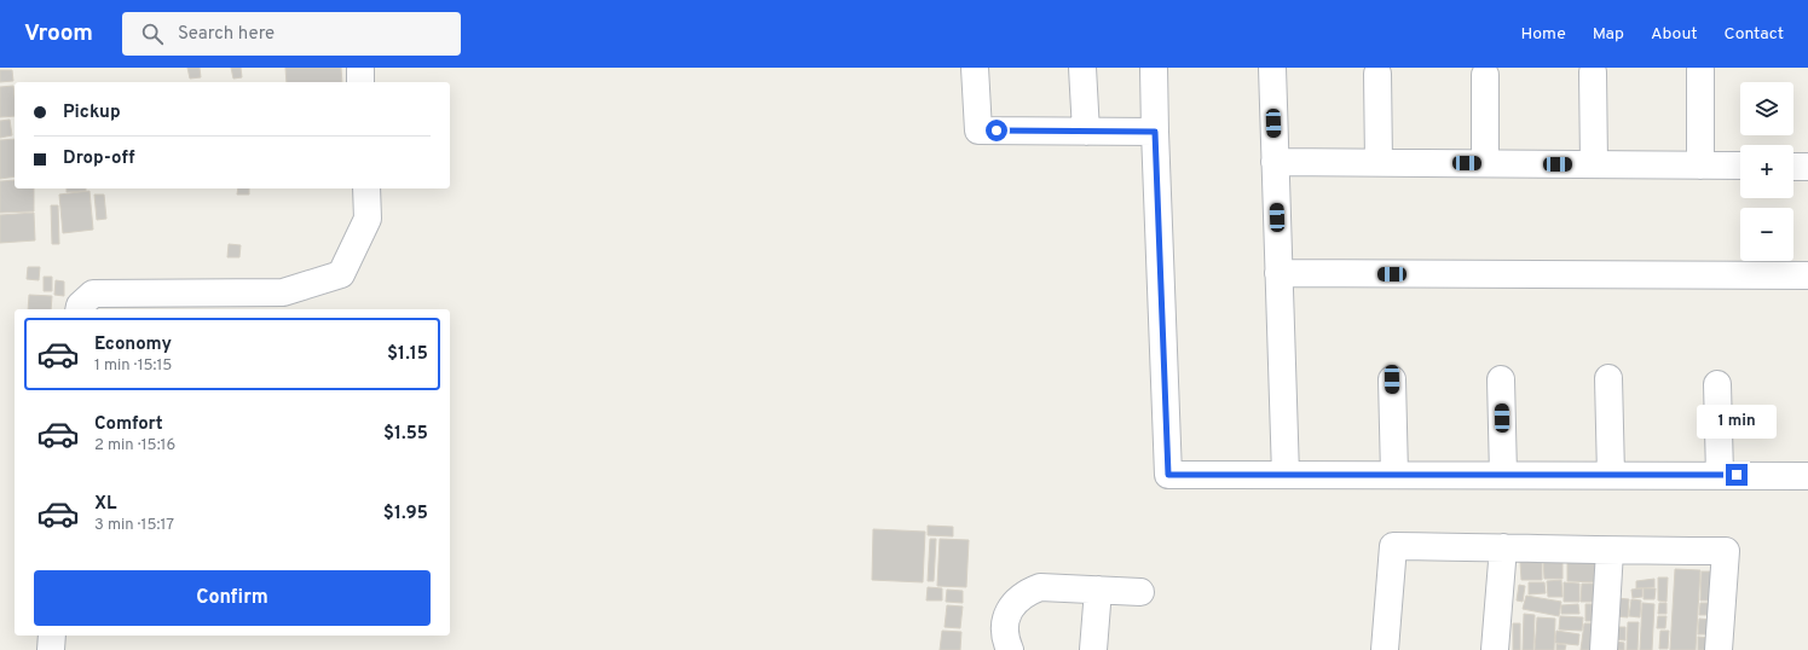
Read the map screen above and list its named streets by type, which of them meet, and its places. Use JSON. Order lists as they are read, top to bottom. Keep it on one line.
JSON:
{"page":{"header":"Vroom","search":"Search here","nav":["Home","Map","About","Contact"],"map_buttons":["+","−"],"banner":["Pickup","Drop-off"],"list":[{"name":"Economy","note":"1 min · 15:15","value":"$1.15"},{"name":"Comfort","note":"2 min · 15:16","value":"$1.55"},{"name":"XL","note":"3 min · 15:17","value":"$1.95"}],"bubble":"1 min","buttons":"Confirm"}}
